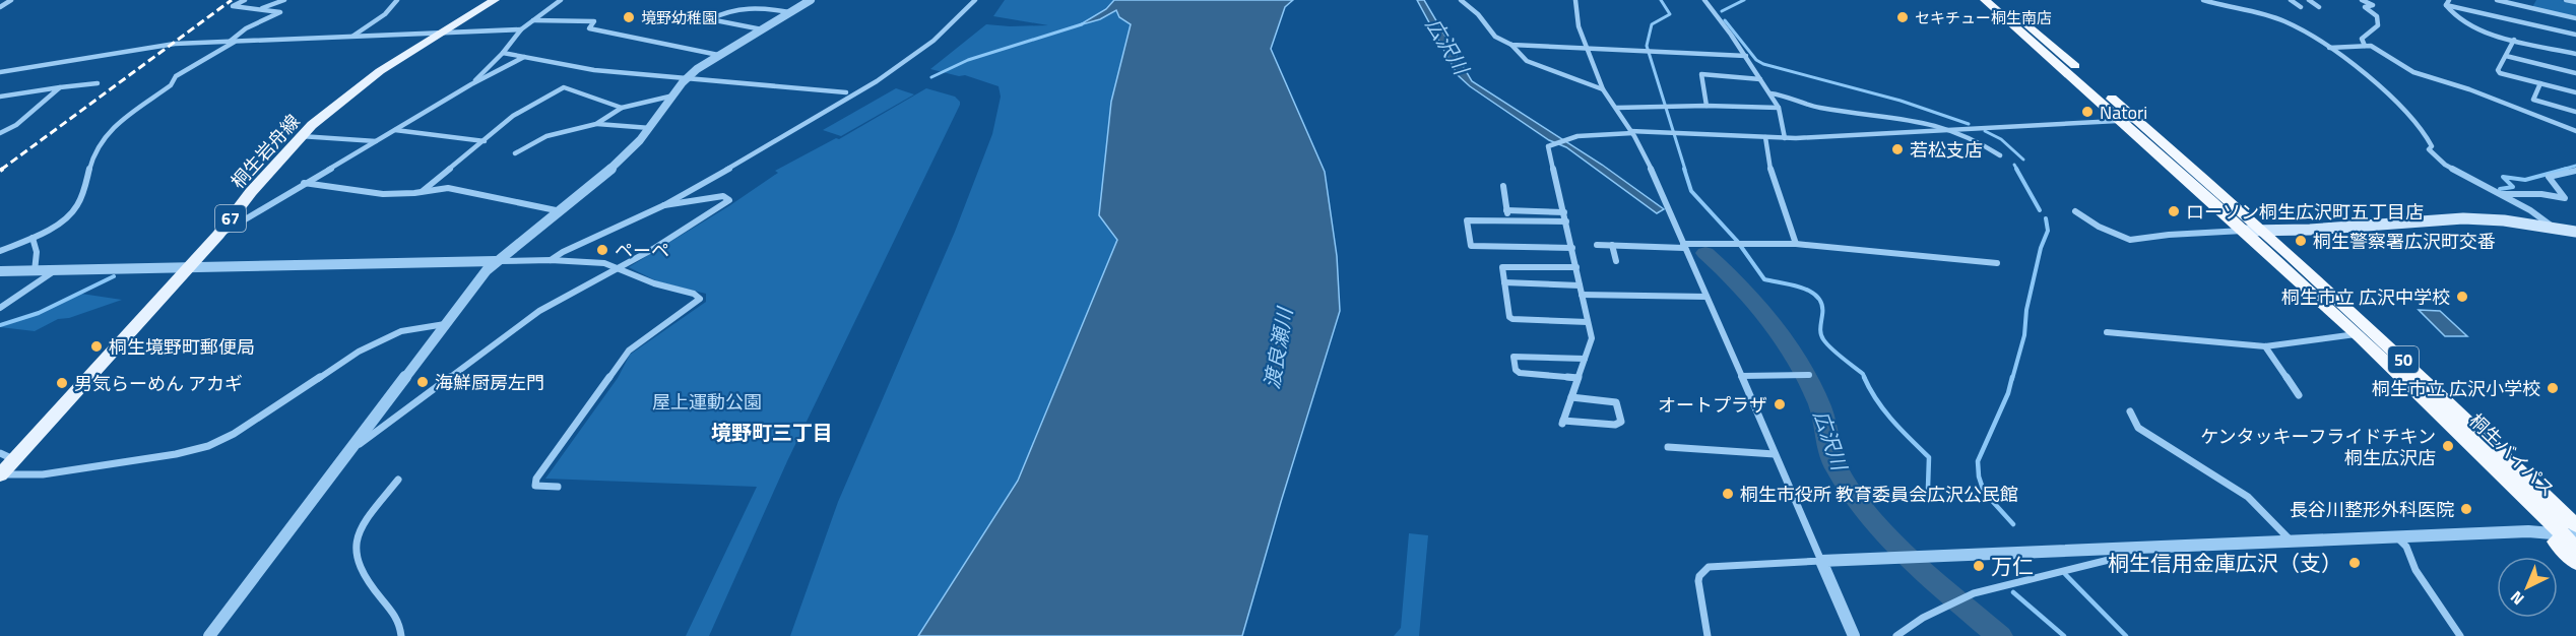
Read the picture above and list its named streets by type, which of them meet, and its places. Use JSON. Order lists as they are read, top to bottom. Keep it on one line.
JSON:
{"streets":{"highway":["50","桐生バイパス"],"main road":["桐生岩舟線","67"]},"crossings":[["50","桐生バイパス"]],"districts":["境野町三丁目"],"water":["広沢川","渡良瀬川"],"parks":["屋上運動公園"],"places":["境野幼稚園","セキチュー桐生南店","Natori","若松支店","ローソン桐生広沢町五丁目店","桐生警察署広沢町交番","ペーペ","桐生市立 広沢中学校","桐生境野町郵便局","海鮮厨房左門","男気らーめん アカギ","桐生市立 広沢小学校","オートプラザ","ケンタッキーフライドチキン 桐生広沢店","桐生市役所 教育委員会広沢公民館","長谷川整形外科医院","桐生信用金庫広沢（支）","万仁"],"north":"bottom left"}
